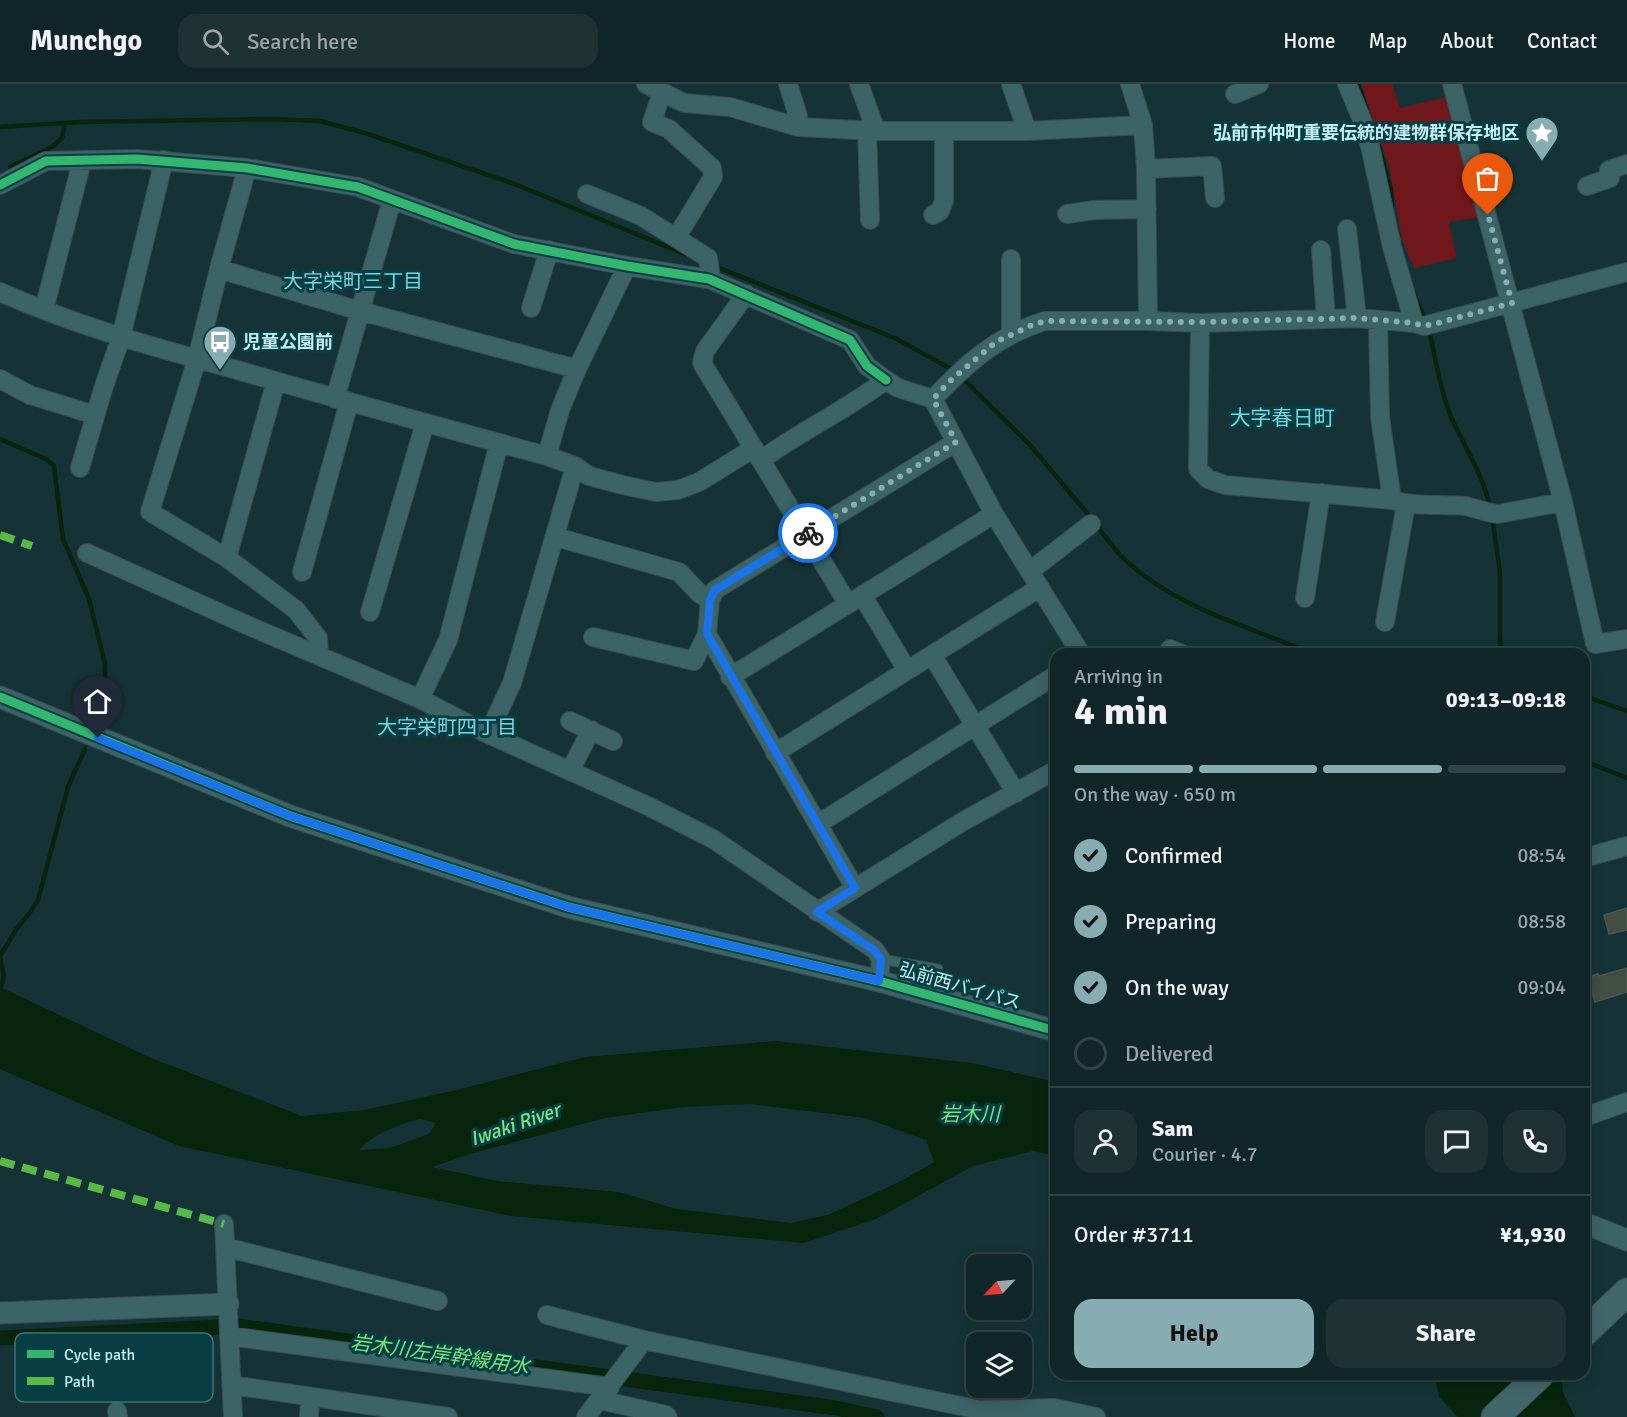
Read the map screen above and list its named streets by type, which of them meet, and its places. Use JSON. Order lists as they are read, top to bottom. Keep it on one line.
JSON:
{"streets":{"street":["弘前西バイパス"]},"districts":["大字栄町三丁目","大字春日町","大字栄町四丁目"],"water":["岩木川","Iwaki River","岩木川左岸幹線用水"],"places":{"place":["弘前市仲町重要伝統的建物群保存地区"],"bus stop":["児童公園前"]},"legend":["Cycle path","Path"],"north":"bottom left","page":{"header":"Munchgo","search":"Search here","nav":["Home","Map","About","Contact"],"heading":["4 min","Arriving in","09:13–09:18"],"panel":["Sam","Courier · 4.7","Order #3711","¥1,930"],"bar":"On the way · 650 m","list":[["Confirmed","08:54"],["Preparing","08:58"],["On the way","09:04"],"Delivered"],"buttons":["Help","Share"]}}
